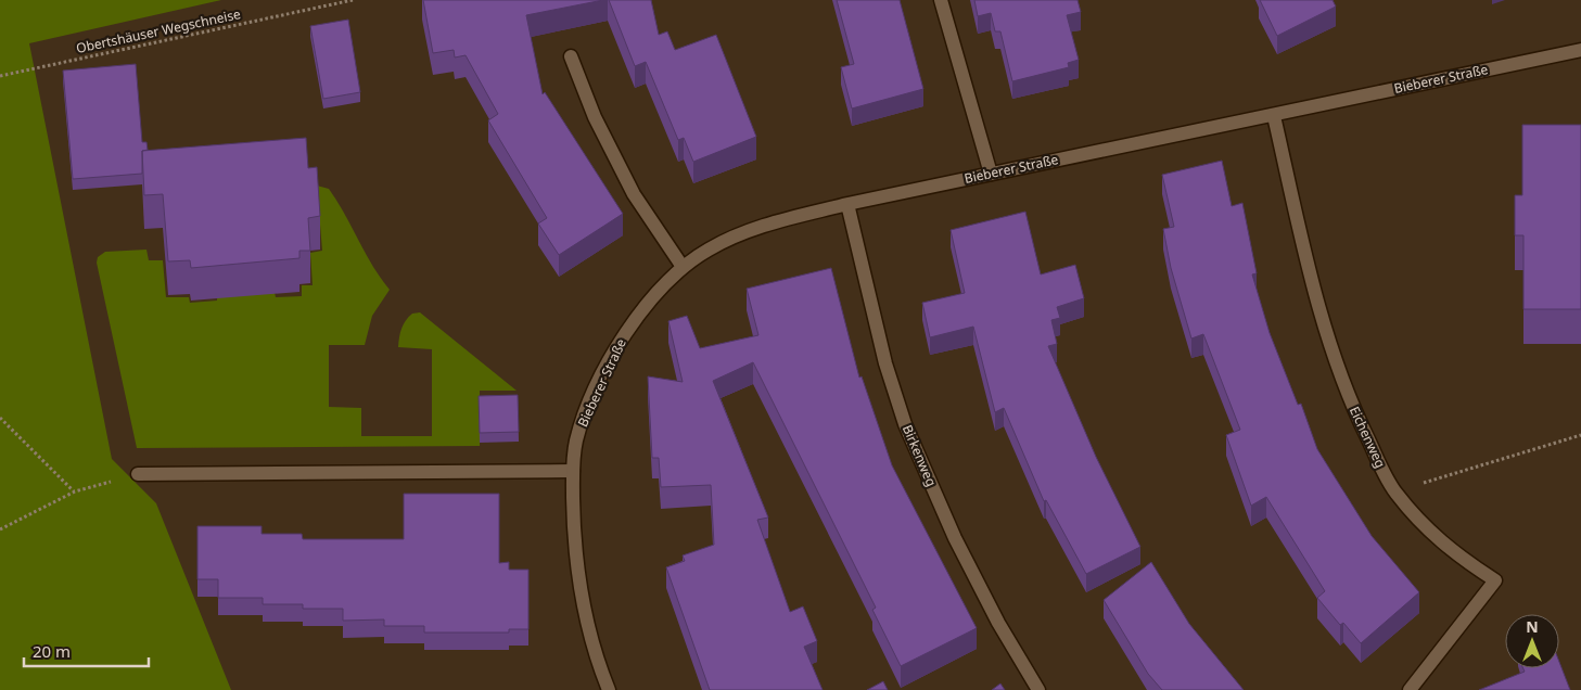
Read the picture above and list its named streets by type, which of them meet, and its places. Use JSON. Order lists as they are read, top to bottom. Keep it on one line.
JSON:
{"streets":{"street":["Bieberer Straße","Eichenweg","Birkenweg"],"path":["Obertshäuser Wegschneise"]},"crossings":[["Bieberer Straße","Eichenweg"],["Bieberer Straße","Birkenweg"]],"scale_bar":"20 m","north":"top"}
